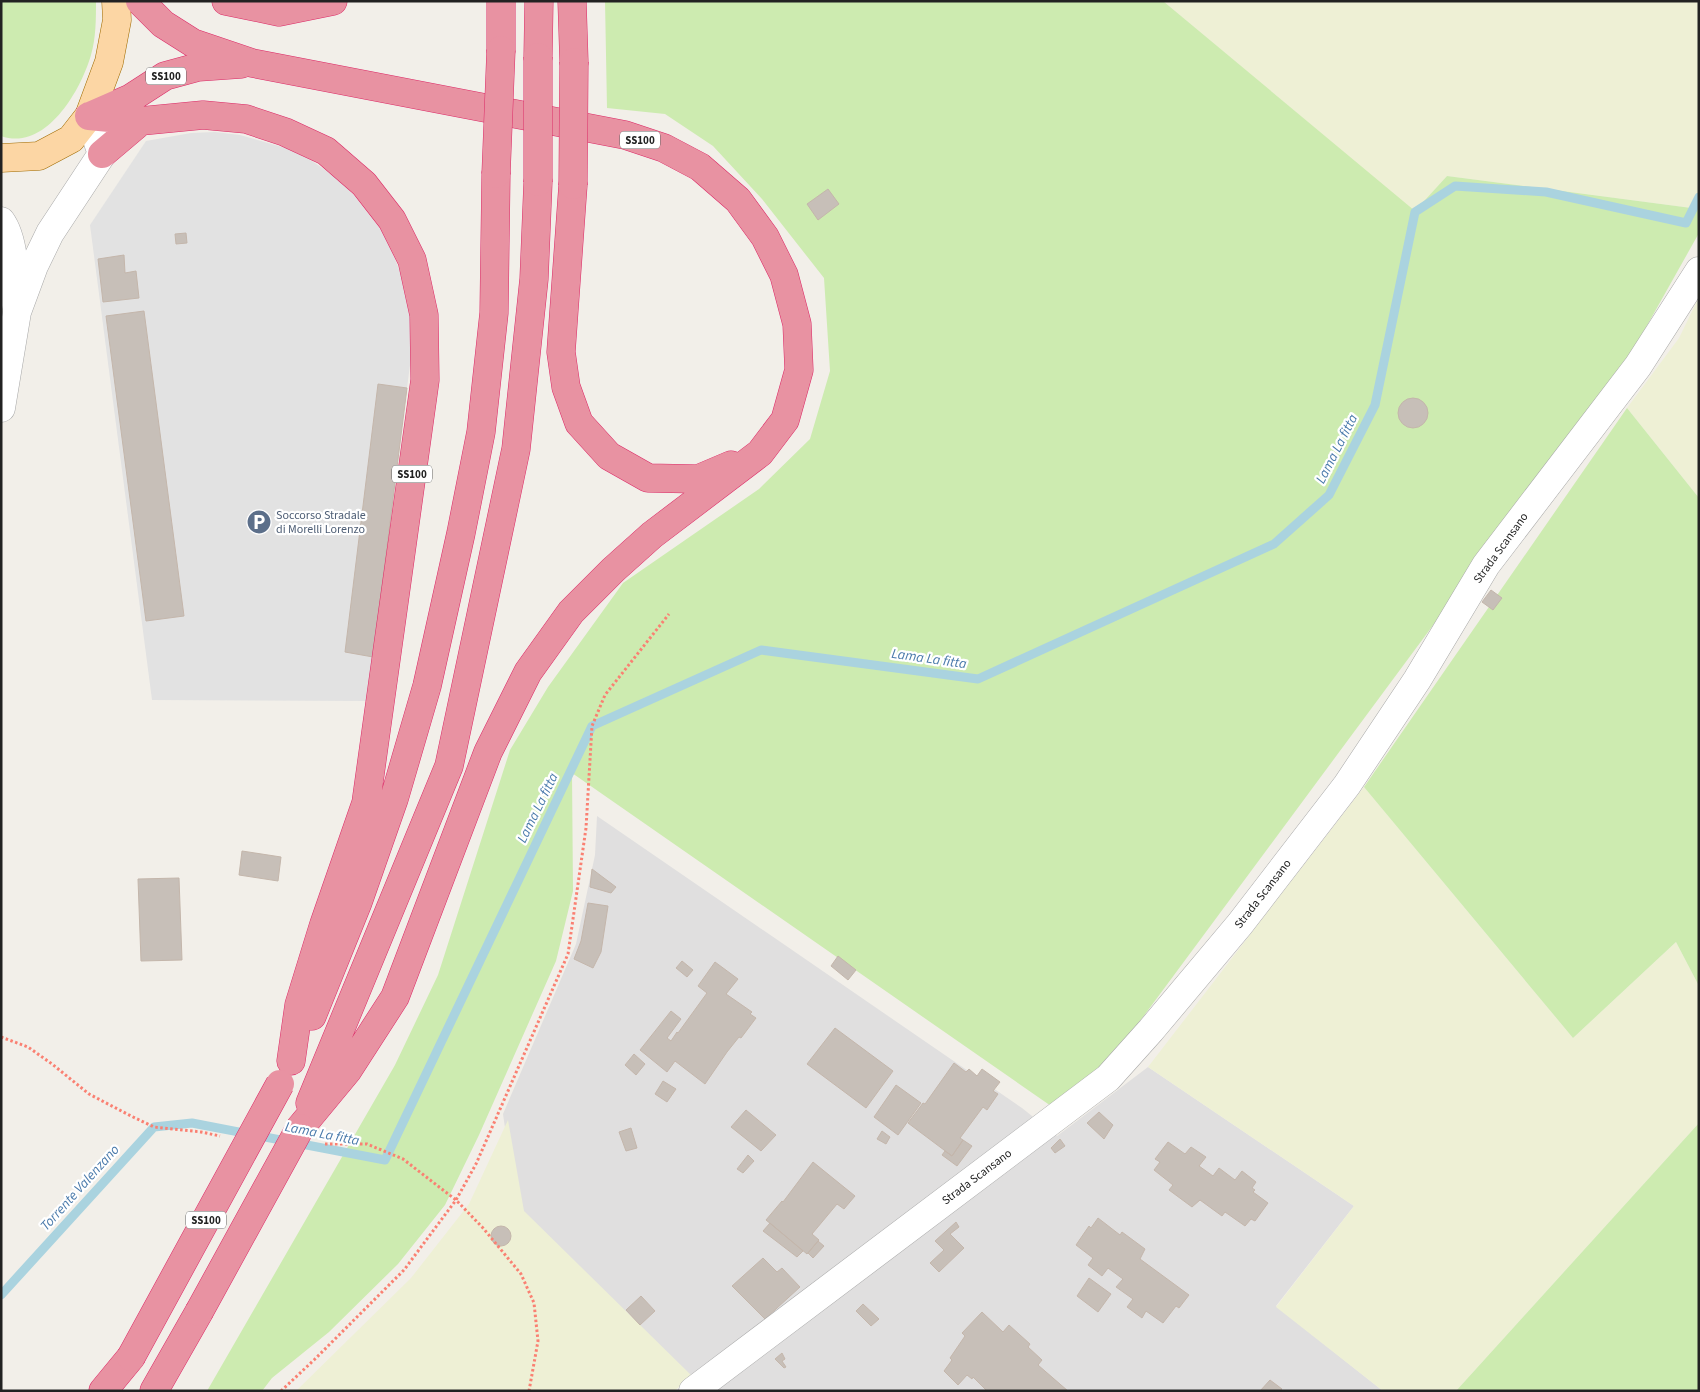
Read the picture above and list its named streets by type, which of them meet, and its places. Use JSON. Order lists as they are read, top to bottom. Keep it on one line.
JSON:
{"streets":{"highway":["SS100"],"street":["Strada Scansano"]},"water":["Lama La fitta","Torrente Valenzano"],"places":{"parking":["Soccorso Stradale di Morelli Lorenzo"]}}
